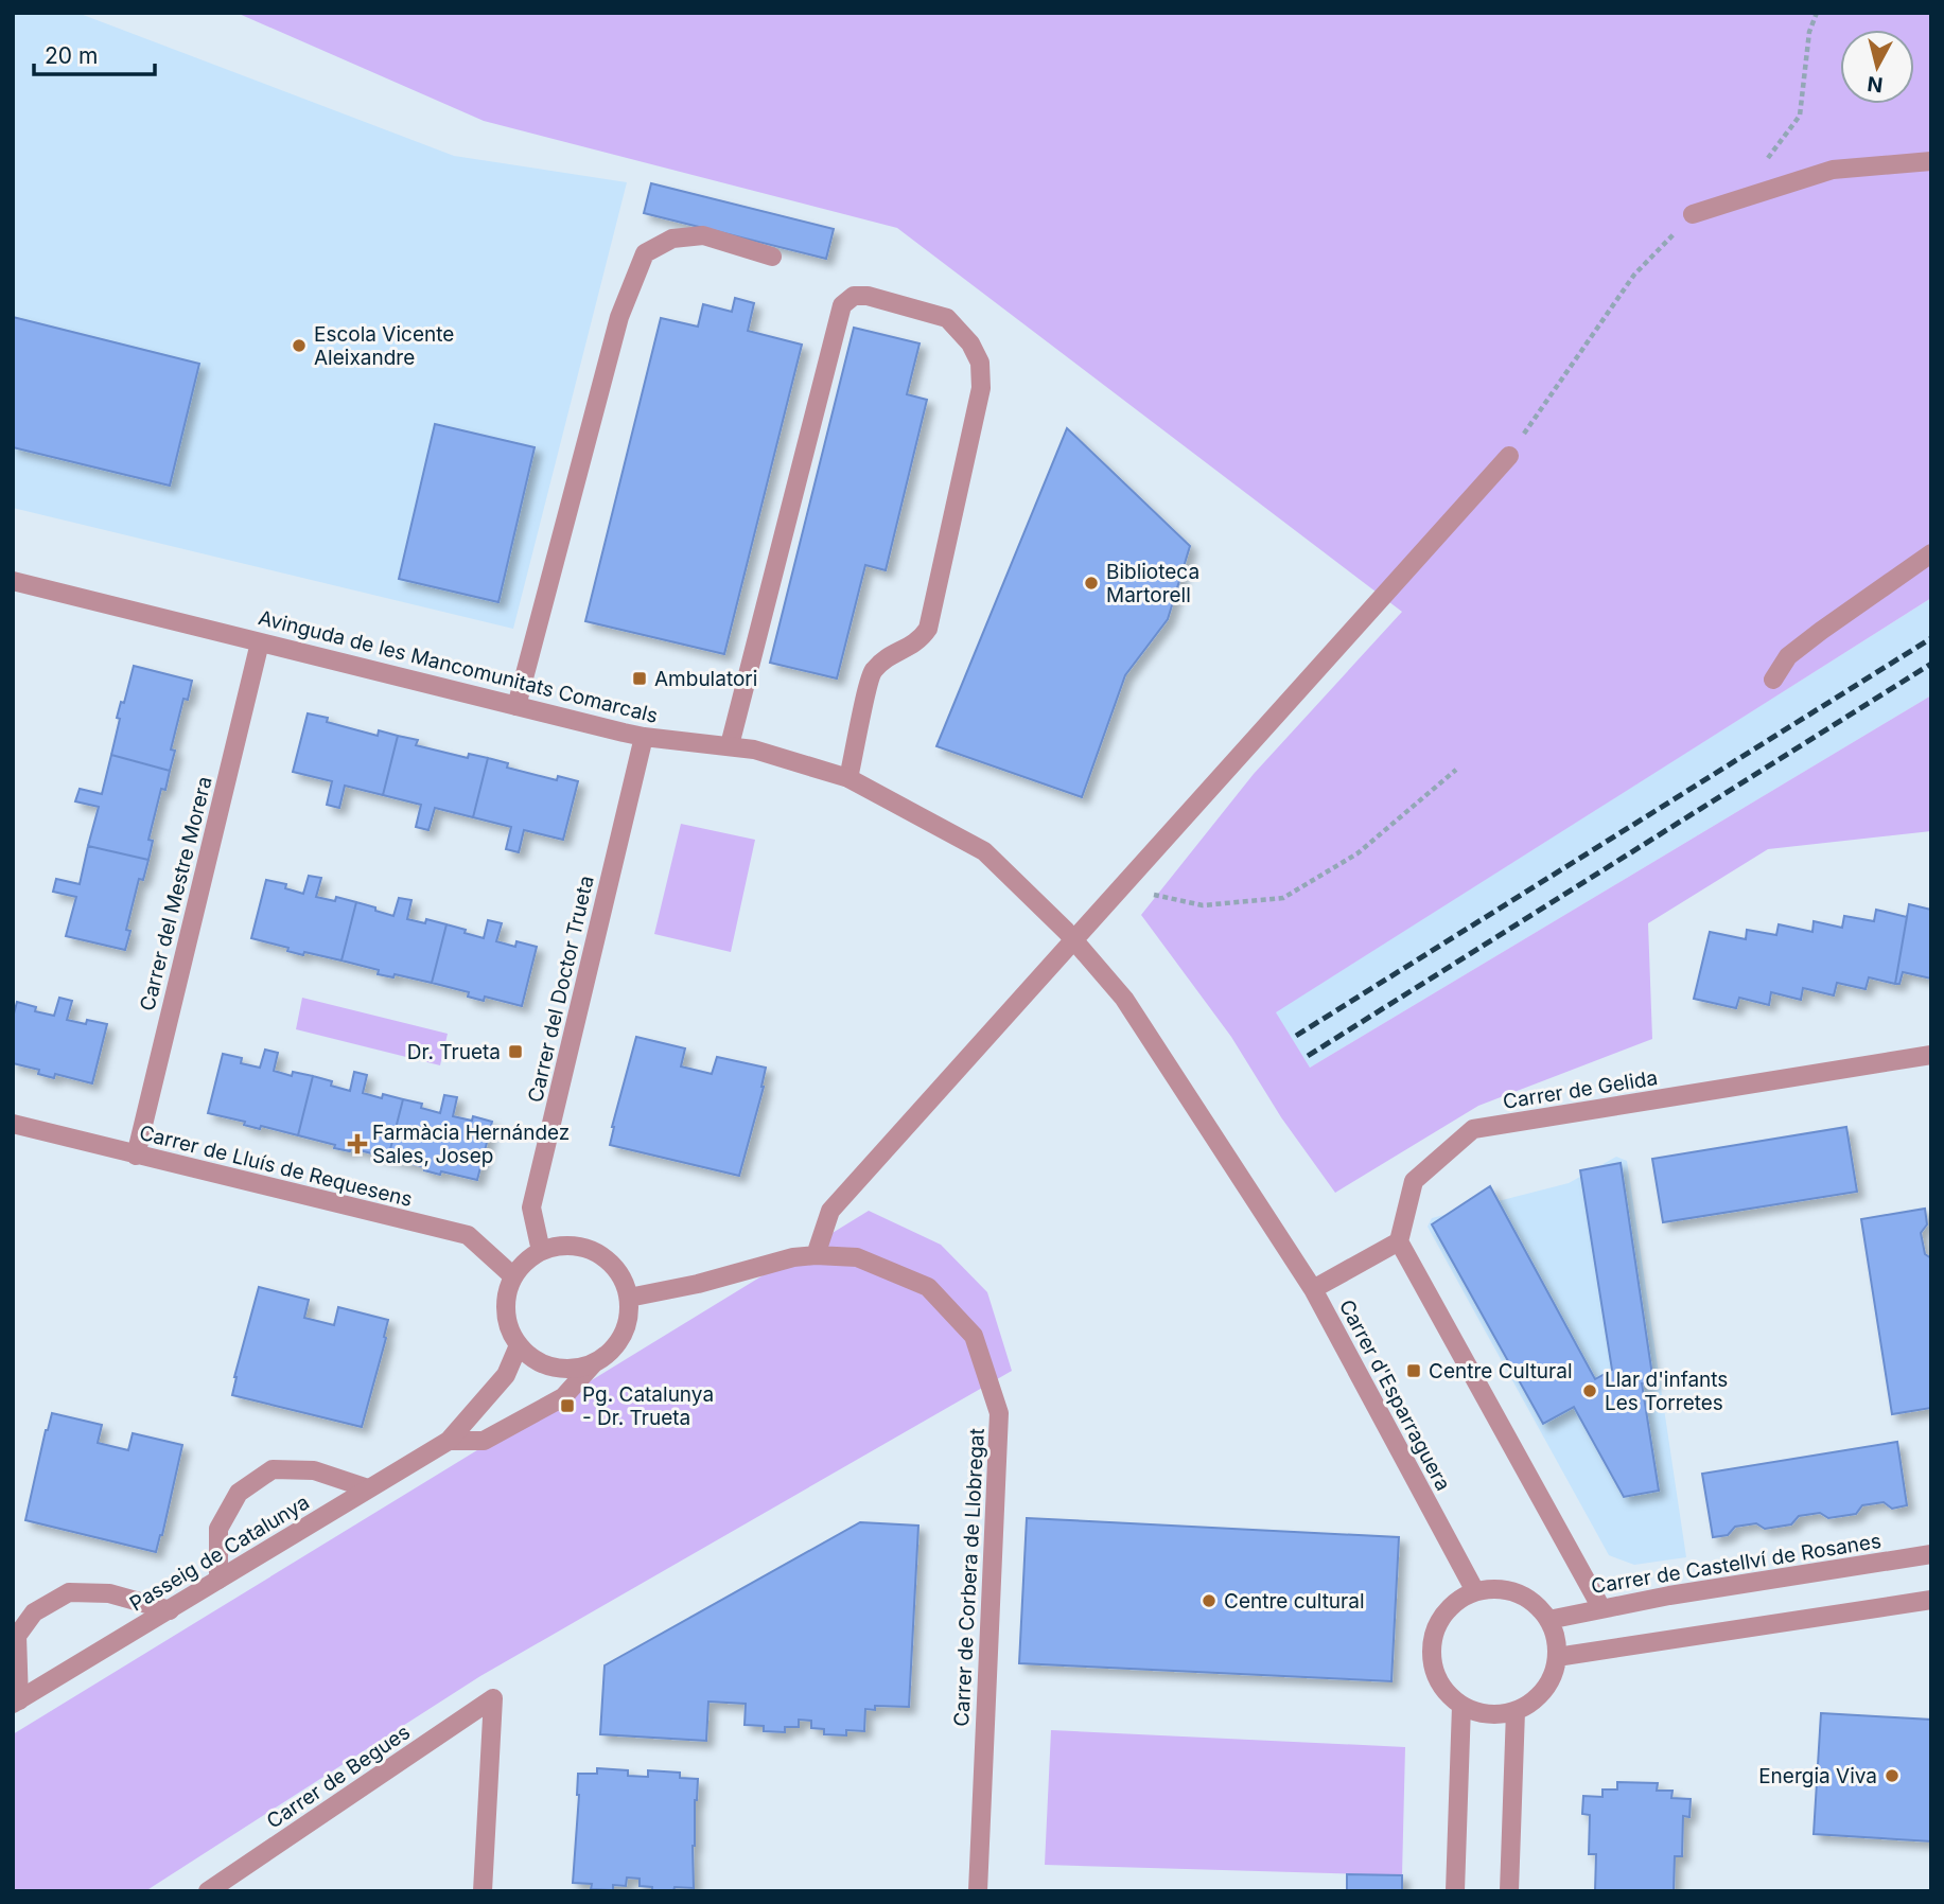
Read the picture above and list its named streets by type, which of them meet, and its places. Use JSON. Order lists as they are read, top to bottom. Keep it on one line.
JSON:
{"streets":{"street":["Avinguda de les Mancomunitats Comarcals","Carrer del Mestre Morera","Carrer del Doctor Trueta","Carrer de Gelida","Carrer de Lluís de Requesens","Carrer d'Esparraguera","Passeig de Catalunya","Carrer de Castellví de Rosanes","Carrer de Corbera de Llobregat","Carrer de Begues"]},"crossings":[["Avinguda de les Mancomunitats Comarcals","Carrer del Mestre Morera"],["Avinguda de les Mancomunitats Comarcals","Carrer del Doctor Trueta"],["Avinguda de les Mancomunitats Comarcals","Carrer d'Esparraguera"],["Carrer del Mestre Morera","Carrer de Lluís de Requesens"],["Carrer del Doctor Trueta","Carrer de Lluís de Requesens"],["Carrer del Doctor Trueta","Passeig de Catalunya"],["Carrer del Doctor Trueta","Carrer de Corbera de Llobregat"],["Carrer de Lluís de Requesens","Passeig de Catalunya"],["Carrer de Lluís de Requesens","Carrer de Corbera de Llobregat"],["Carrer d'Esparraguera","Carrer de Castellví de Rosanes"],["Passeig de Catalunya","Carrer de Corbera de Llobregat"]],"places":{"other":["Escola Vicente Aleixandre","Biblioteca Martorell","Llar d'infants Les Torretes","Centre cultural","Energia Viva"],"transit":["Ambulatori","Dr. Trueta","Centre Cultural","Pg. Catalunya - Dr. Trueta"],"health":["Farmàcia Hernández Sales, Josep"]},"scale_bar":"20 m","north":"bottom"}
